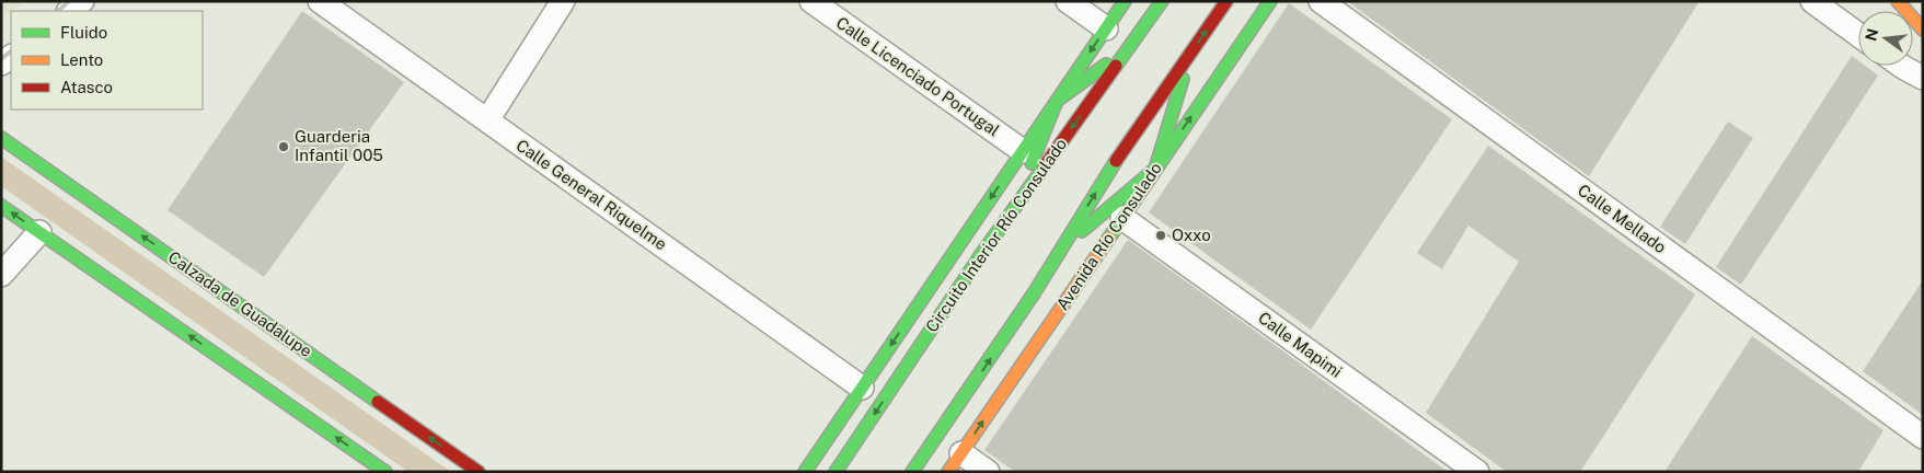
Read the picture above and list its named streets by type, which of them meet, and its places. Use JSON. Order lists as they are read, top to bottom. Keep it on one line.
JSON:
{"streets":{"main road":["Circuito Interior Río Consulado","Avenida Río Consulado","Calzada de Guadalupe"],"street":["Calle Licenciado Portugal","Calle General Riquelme","Calle Mellado","Calle Mapimi"]},"crossings":[["Avenida Río Consulado","Calle Mapimi"]],"places":["Guarderia Infantil 005","Oxxo"],"legend":["Fluido","Lento","Atasco"],"north":"left"}
